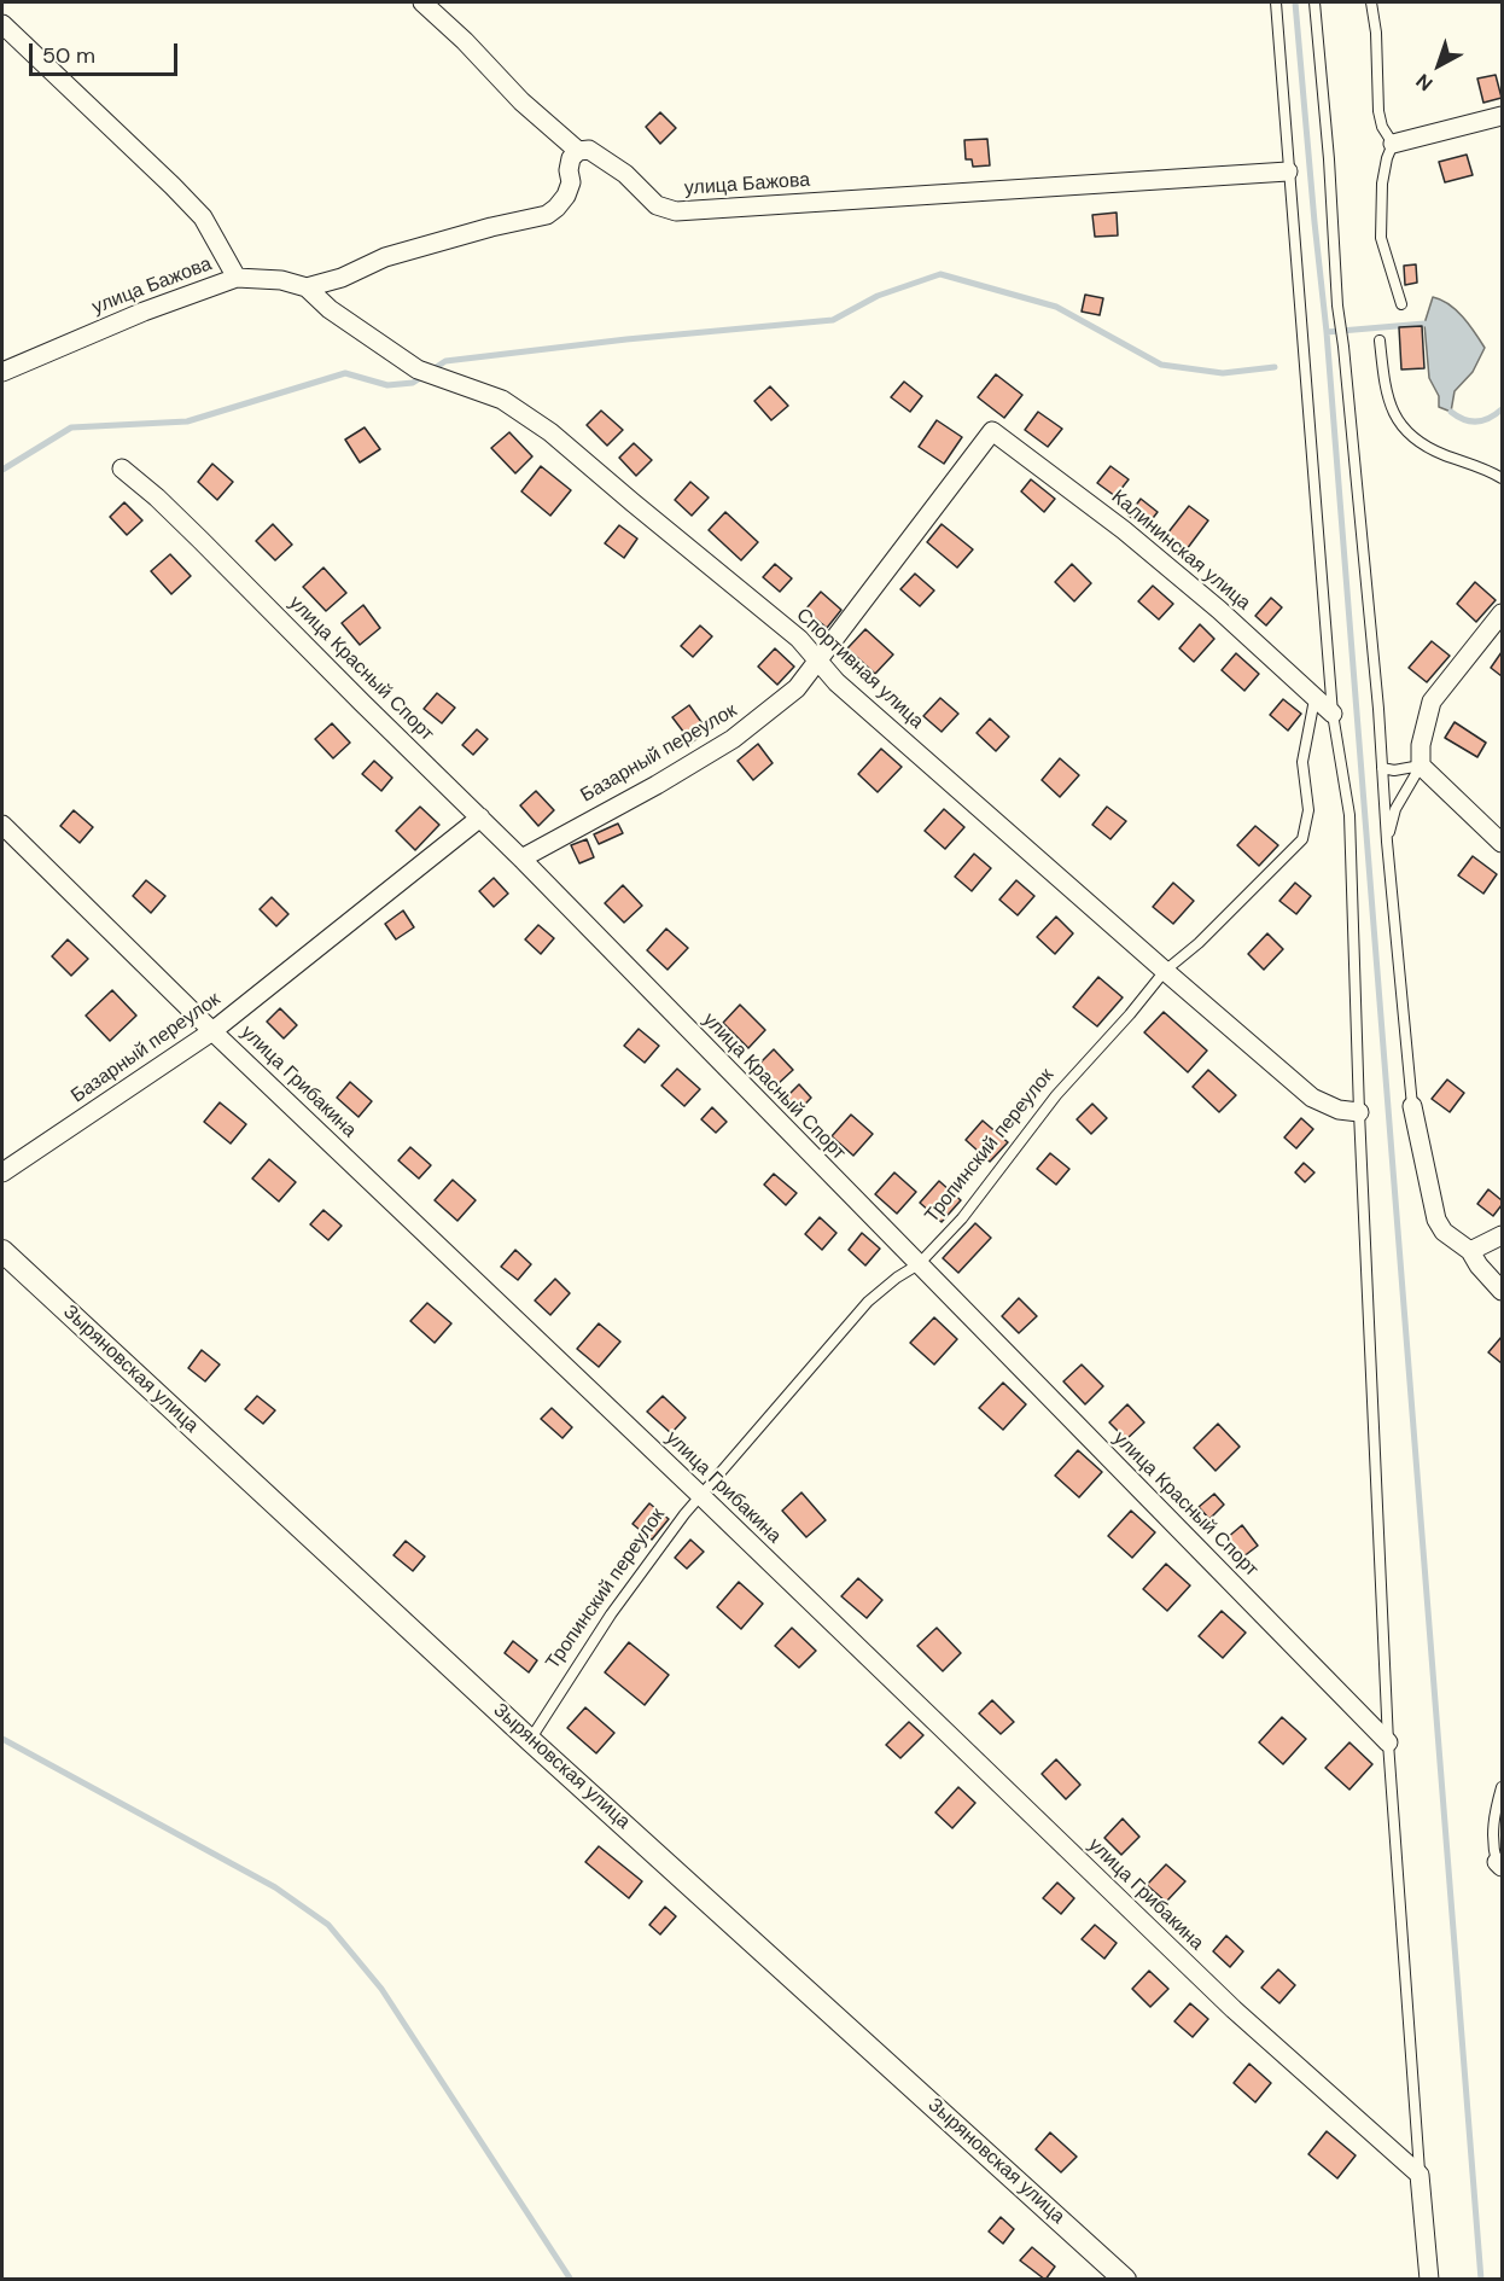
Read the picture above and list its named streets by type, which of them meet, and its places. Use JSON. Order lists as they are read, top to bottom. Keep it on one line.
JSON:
{"streets":{"street":["улица Бажова","Калининская улица","улица Красный Спорт","Спортивная улица","Базарный переулок","улица Грибакина","Зыряновская улица"],"lane":["Тропинский переулок"]},"crossings":[["улица Бажова","Спортивная улица"],["Калининская улица","Базарный переулок"],["Калининская улица","Тропинский переулок"],["улица Красный Спорт","Базарный переулок"],["улица Красный Спорт","Тропинский переулок"],["Спортивная улица","Базарный переулок"],["Спортивная улица","Тропинский переулок"],["Базарный переулок","улица Грибакина"],["улица Грибакина","Тропинский переулок"],["Тропинский переулок","Зыряновская улица"]],"scale_bar":"50 m","north":"bottom left"}
